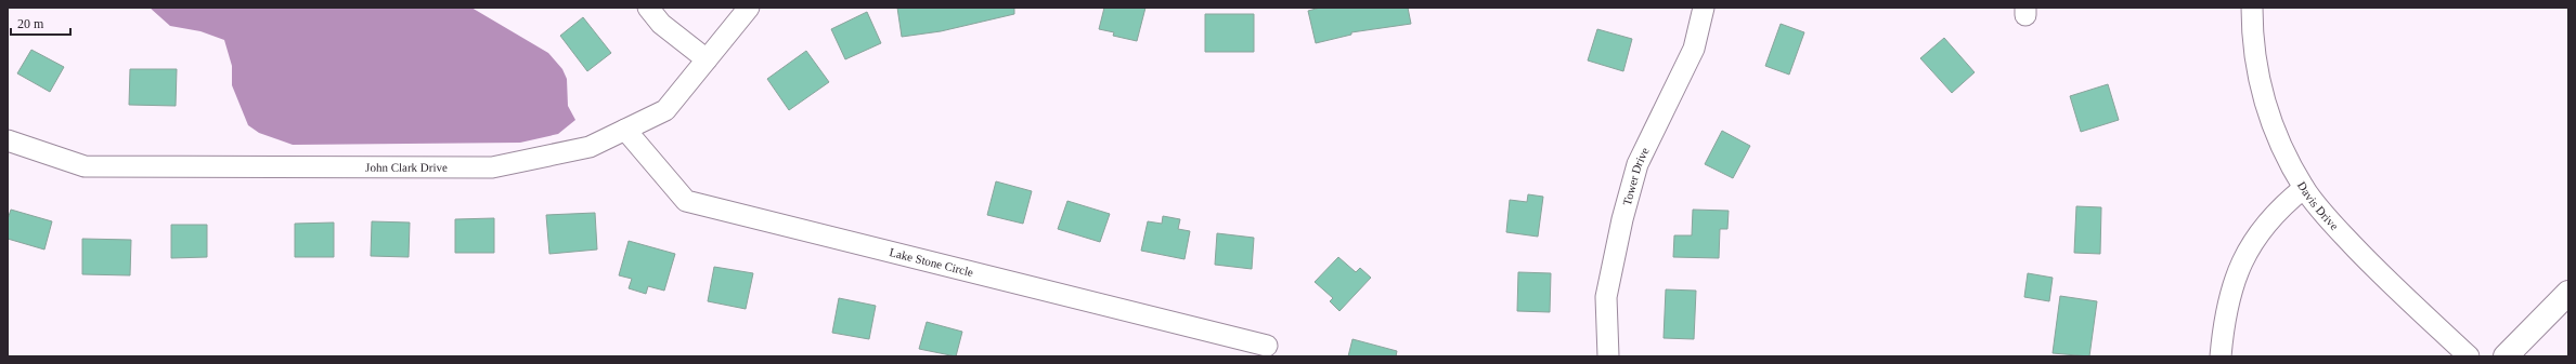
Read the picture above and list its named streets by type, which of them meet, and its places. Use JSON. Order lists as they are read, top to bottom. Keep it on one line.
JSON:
{"streets":{"street":["John Clark Drive","Tower Drive","Davis Drive","Lake Stone Circle"]},"crossings":[["John Clark Drive","Lake Stone Circle"]],"scale_bar":"20 m"}
